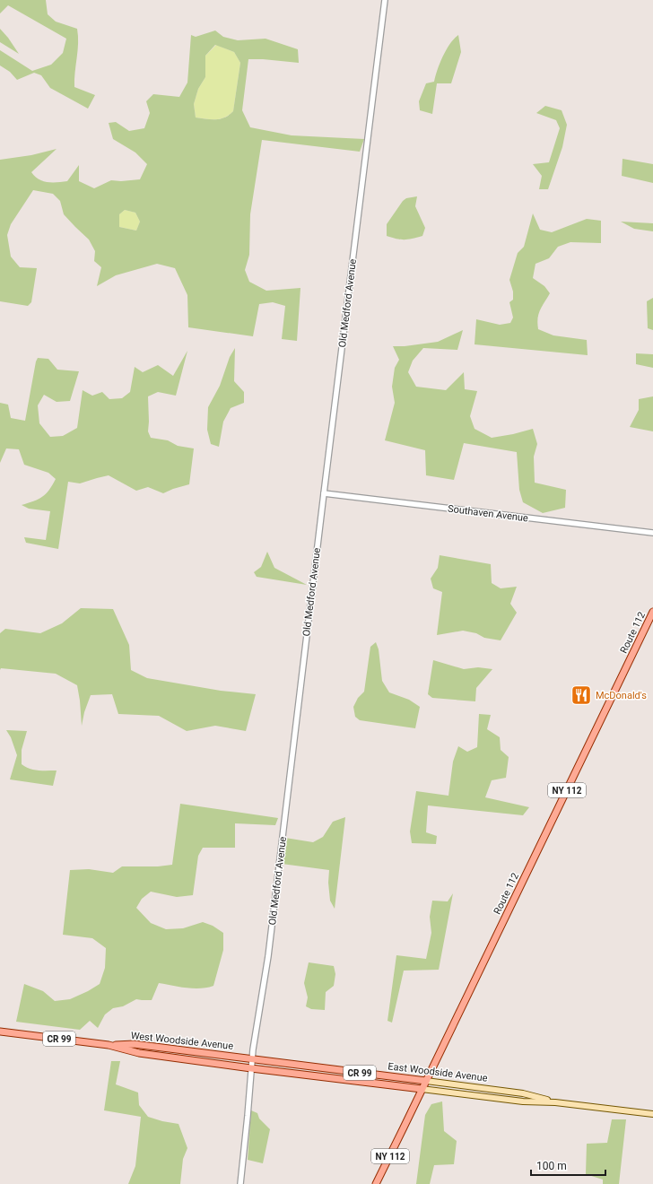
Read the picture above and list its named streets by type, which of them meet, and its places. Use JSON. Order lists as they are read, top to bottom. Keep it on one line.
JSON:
{"streets":{"main road":["Route 112","NY 112","CR 99","West Woodside Avenue","East Woodside Avenue"],"street":["Old Medford Avenue","Southaven Avenue"]},"crossings":[["Old Medford Avenue","Southaven Avenue"],["Old Medford Avenue","West Woodside Avenue"],["Old Medford Avenue","East Woodside Avenue"],["Route 112","East Woodside Avenue"],["West Woodside Avenue","East Woodside Avenue"]],"places":{"restaurant":["McDonald's"]},"scale_bar":"100 m"}
